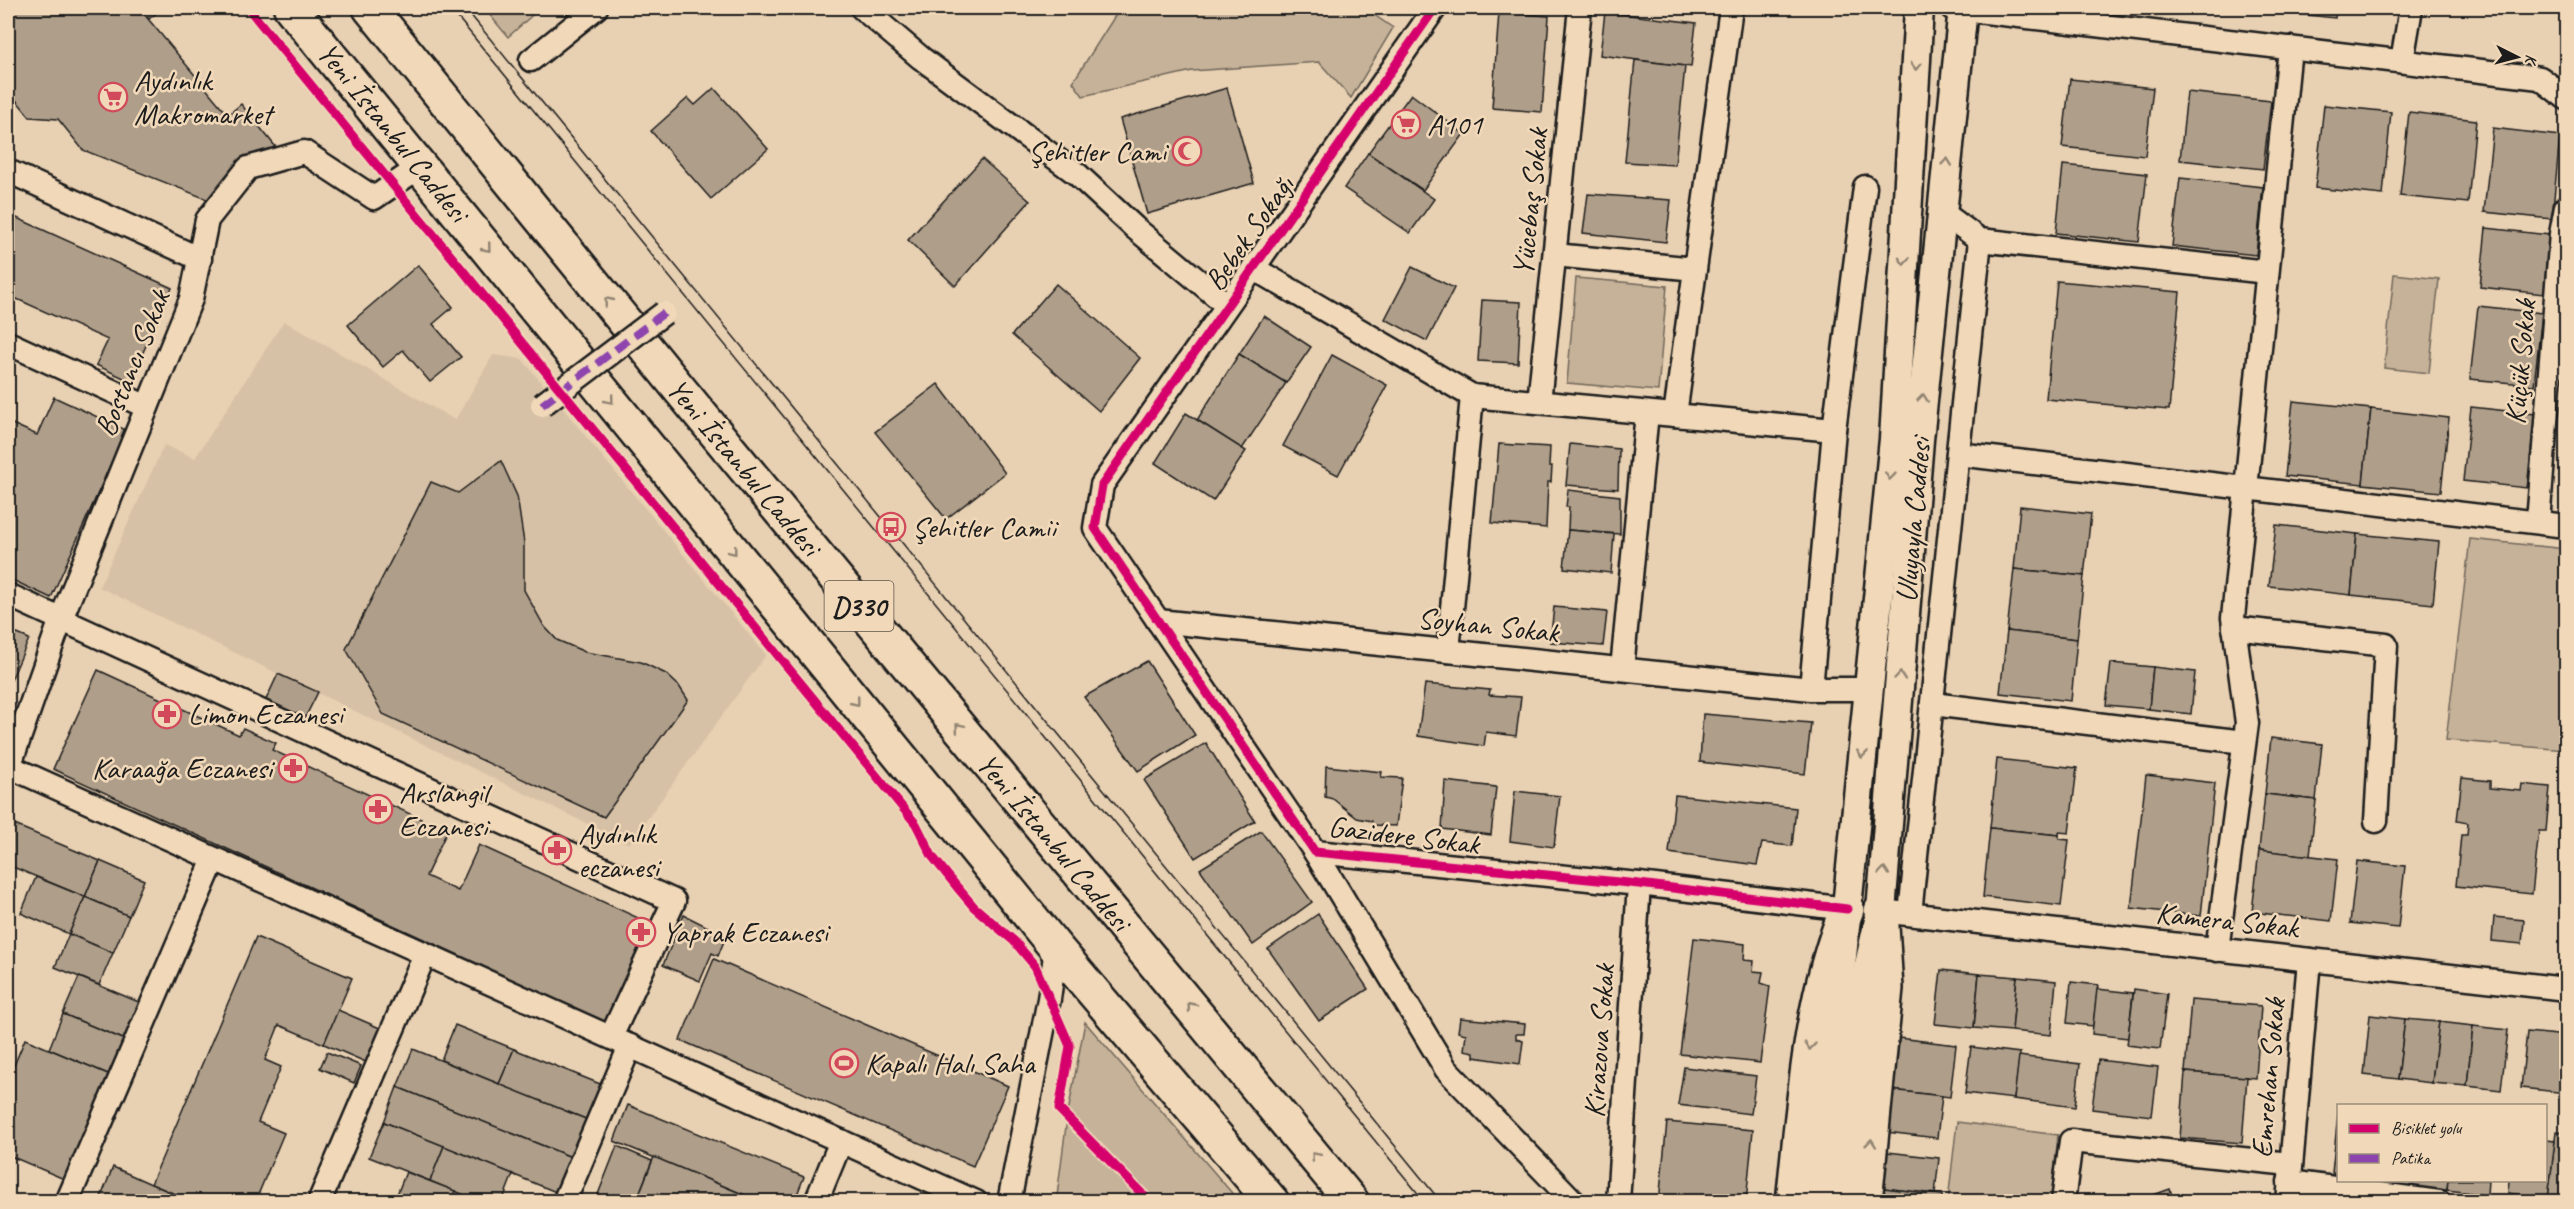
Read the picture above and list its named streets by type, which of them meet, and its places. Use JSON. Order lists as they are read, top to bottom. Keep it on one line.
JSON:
{"streets":{"highway":["Yeni İstanbul Caddesi","D330"],"main road":["Uluyayla Caddesi"],"street":["Yücebaş Sokak","Bebek Sokağı","Küçük Sokak","Bostancı Sokak","Soyhan Sokak","Gazidere Sokak","Kamera Sokak","Kirazova Sokak","Emrehan Sokak"]},"crossings":[["Yeni İstanbul Caddesi","Bostancı Sokak"],["Bebek Sokağı","Gazidere Sokak"],["Uluyayla Caddesi","Soyhan Sokak"],["Uluyayla Caddesi","Gazidere Sokak"],["Uluyayla Caddesi","Kamera Sokak"],["Soyhan Sokak","Gazidere Sokak"],["Gazidere Sokak","Kirazova Sokak"],["Kamera Sokak","Emrehan Sokak"]],"places":{"supermarket":["Aydınlık Makromarket","A101"],"mosque":["Şehitler Cami"],"bus stop":["Şehitler Camii"],"pharmacy":["Limon Eczanesi","Karaağa Eczanesi","Arslangil Eczanesi","Aydınlık eczanesi","Yaprak Eczanesi"],"sports":["Kapalı Halı Saha"]},"legend":["Bisiklet yolu","Patika"],"north":"right"}
